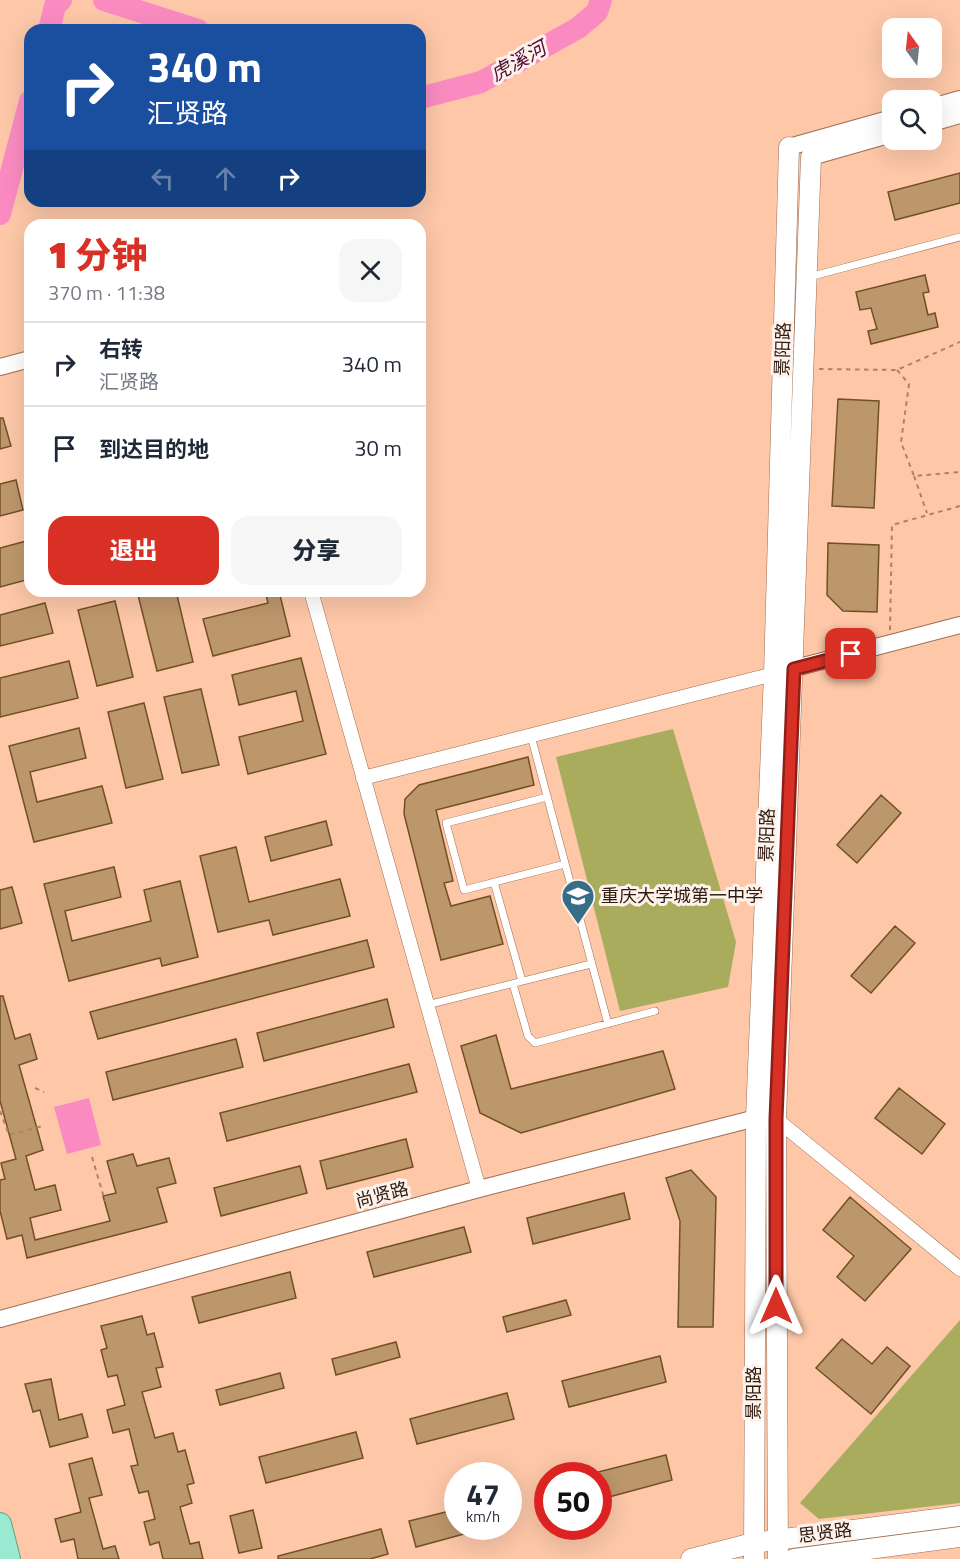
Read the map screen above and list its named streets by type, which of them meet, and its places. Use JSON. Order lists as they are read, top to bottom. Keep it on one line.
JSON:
{"streets":{"main road":["景阳路","思贤路"],"street":["尚贤路"]},"crossings":[["景阳路","尚贤路"],["景阳路","思贤路"]],"water":["虎溪河"],"places":{"school or university":["重庆大学城第一中学"]},"north":"top","page":{"turn":["340 m","汇贤路"],"heading":["1 分钟","370 m · 11:38"],"list":[{"name":"右转","note":"汇贤路","value":"340 m"},{"name":"到达目的地","value":"30 m"}],"buttons":["退出","分享"],"speed":"47 km/h","limit":"50"}}
